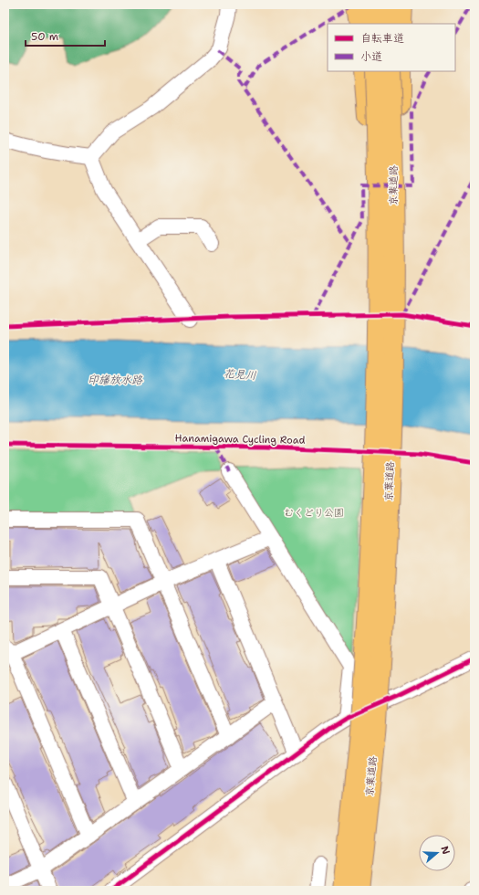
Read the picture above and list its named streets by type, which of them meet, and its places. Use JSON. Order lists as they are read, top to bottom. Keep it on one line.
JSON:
{"streets":{"highway":["京葉道路"],"cycle path":["Hanamigawa Cycling Road"]},"water":["花見川","印旛放水路"],"parks":["むくどり公園"],"legend":["自転車道","小道"],"scale_bar":"50 m","north":"right"}
